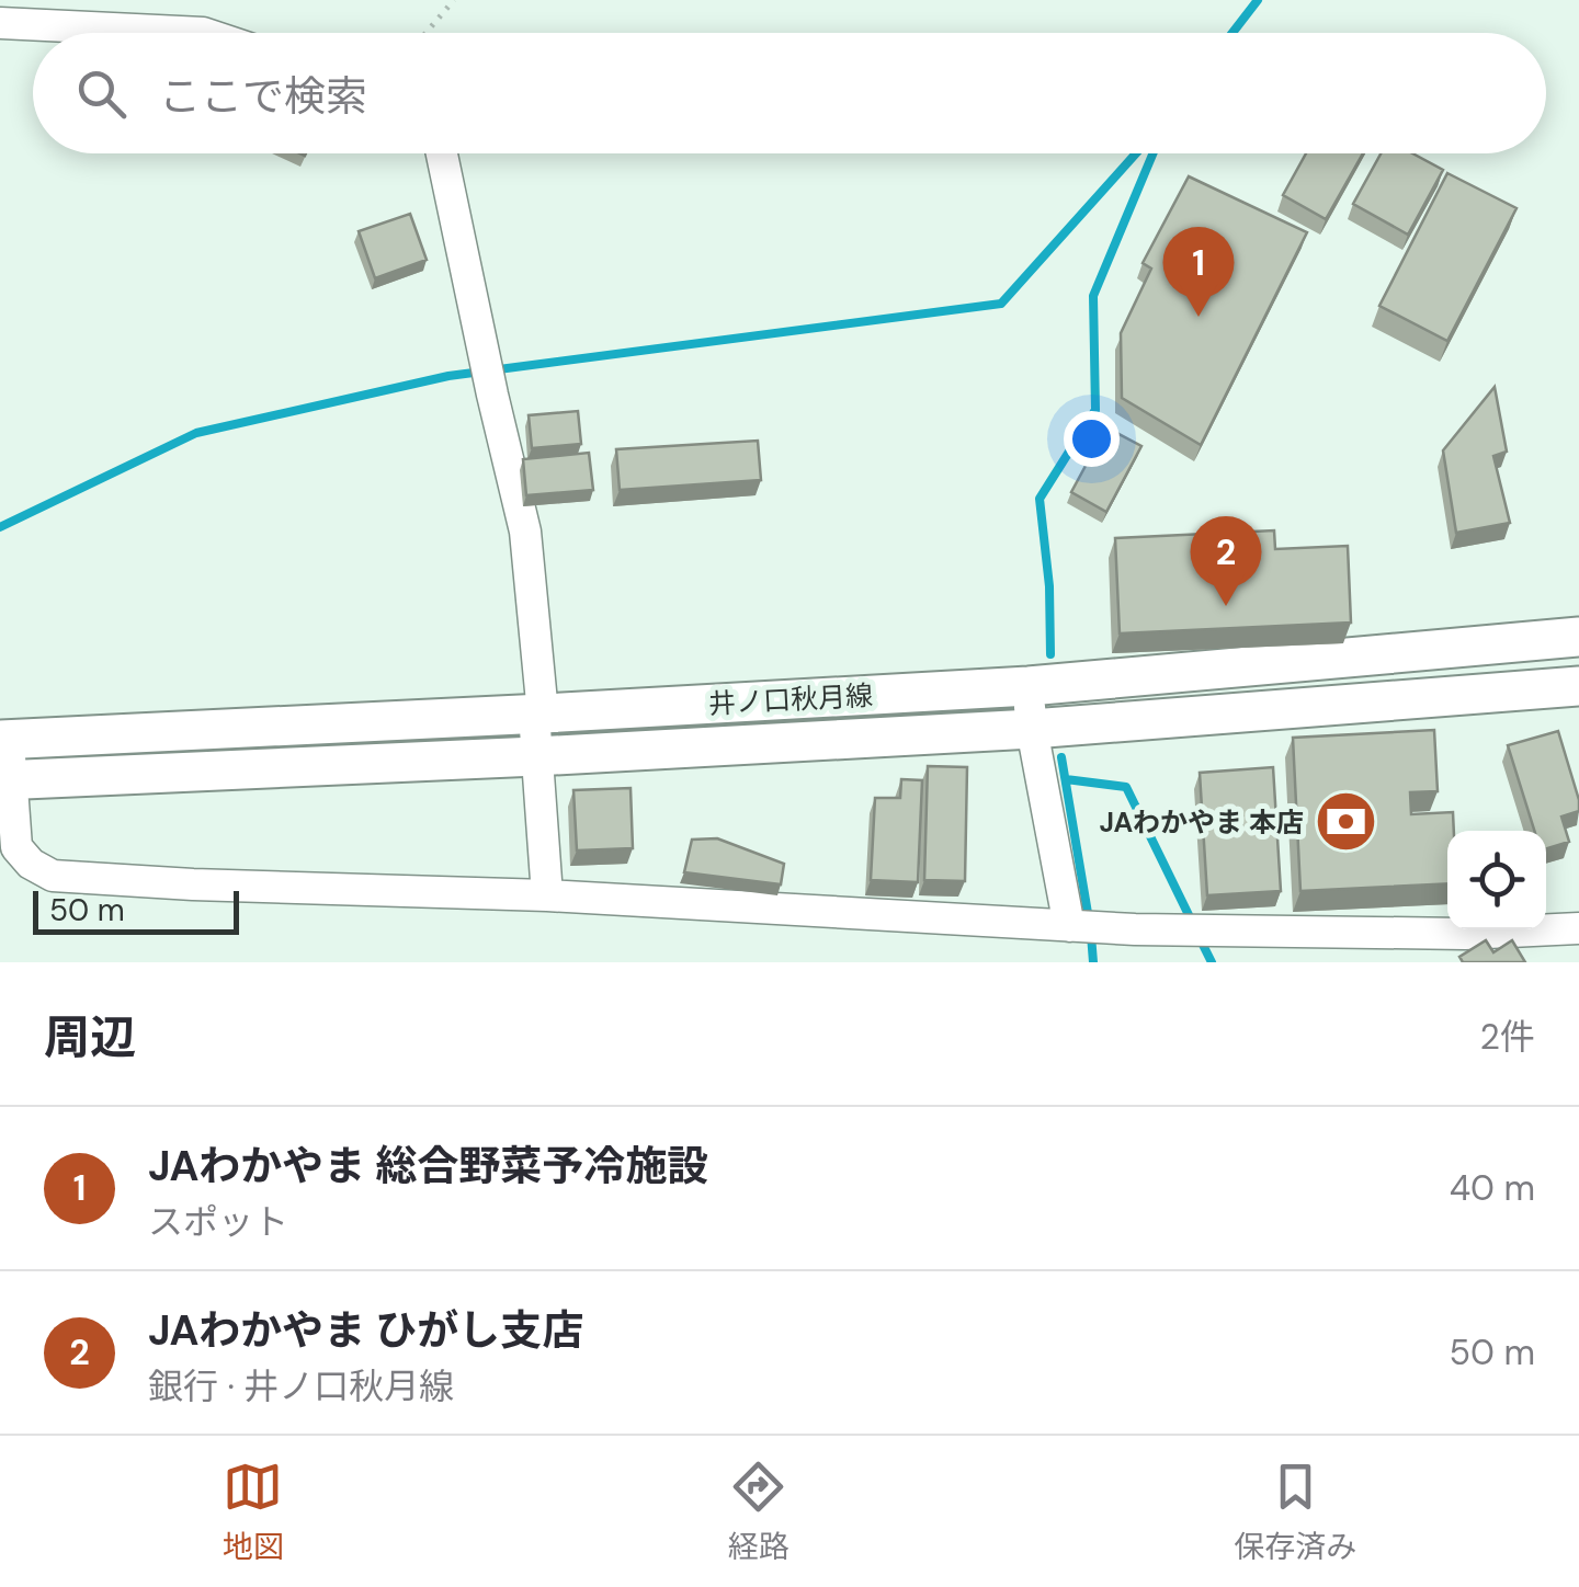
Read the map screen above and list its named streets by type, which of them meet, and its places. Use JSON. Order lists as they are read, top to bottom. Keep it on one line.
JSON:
{"streets":{"main road":["井ノ口秋月線"]},"places":{"bank":["JAわかやま 本店"]},"scale_bar":"50 m","page":{"search":"ここで検索","pins":["1","2"],"scale":"50 m","heading":["周辺","2件"],"list":[{"mark":"1","name":"JAわかやま 総合野菜予冷施設","note":"スポット","value":"40 m"},{"mark":"2","name":"JAわかやま ひがし支店","note":"銀行 · 井ノ口秋月線","value":"50 m"}],"nav":["地図","経路","保存済み"]}}
